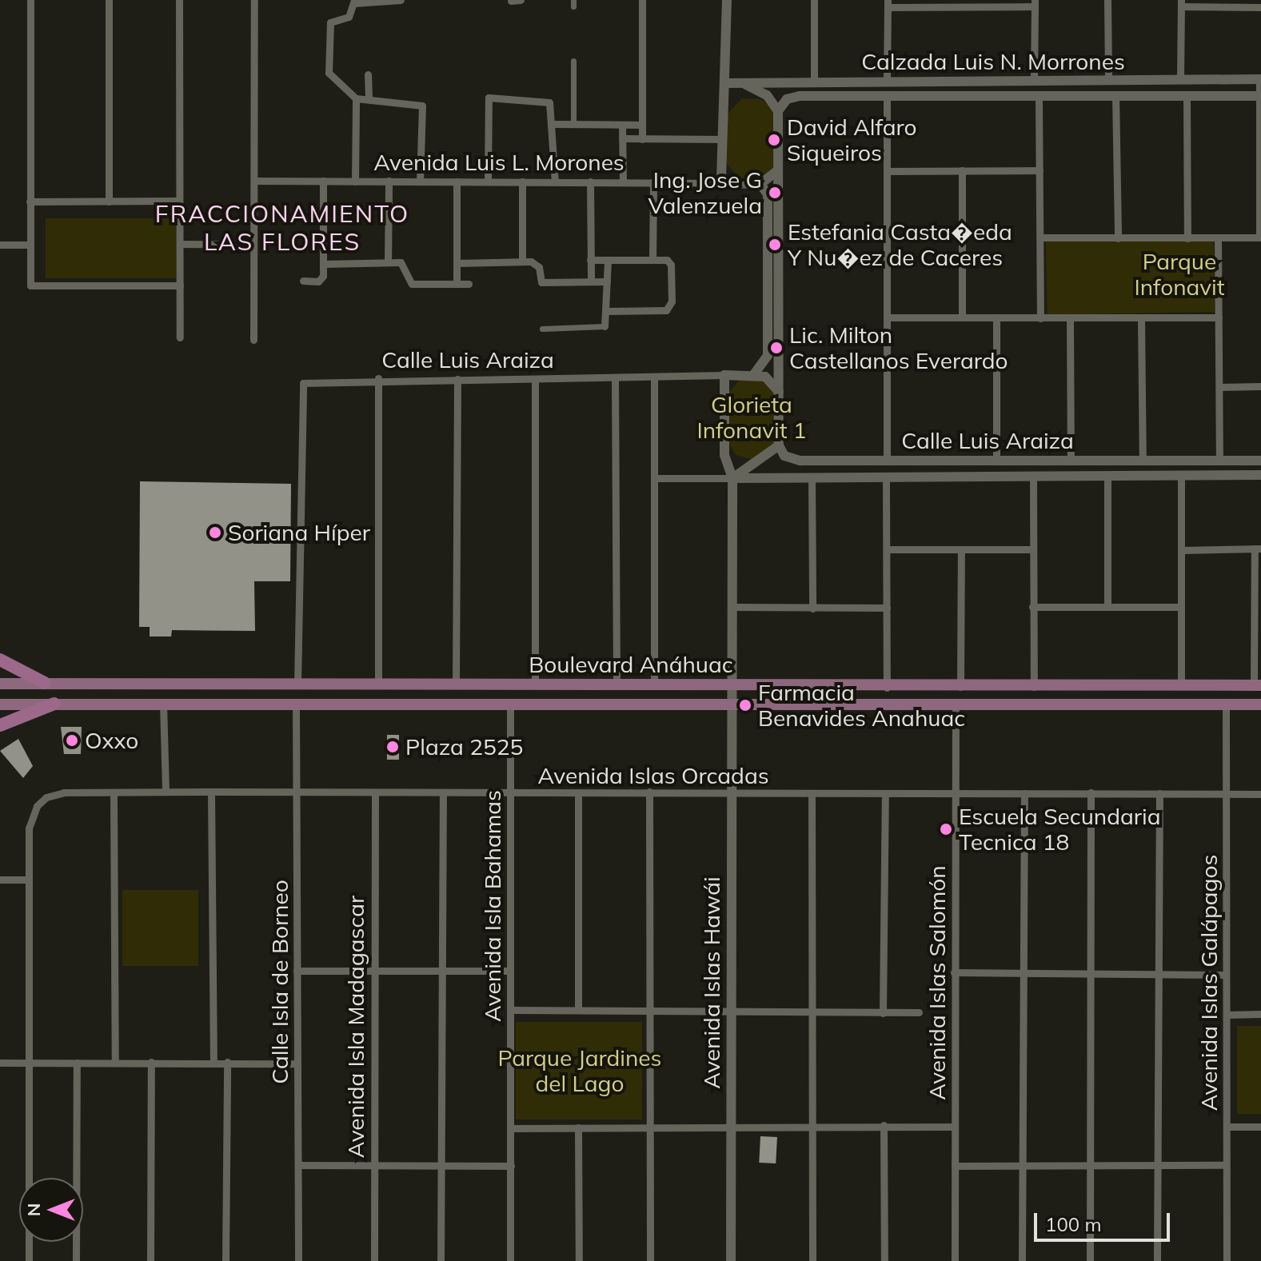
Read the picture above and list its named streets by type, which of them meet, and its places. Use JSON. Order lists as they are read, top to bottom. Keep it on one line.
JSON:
{"streets":{"main road":["Boulevard Anáhuac"],"street":["Calzada Luis N. Morrones","Avenida Luis L. Morones","Calle Luis Araiza","Avenida Islas Orcadas","Avenida Isla Bahamas","Calle Isla de Borneo","Avenida Islas Hawái","Avenida Islas Salomón","Avenida Islas Galápagos","Avenida Isla Madagascar"]},"crossings":[["Calle Luis Araiza","Boulevard Anáhuac"],["Calle Luis Araiza","Avenida Islas Hawái"],["Boulevard Anáhuac","Avenida Isla Bahamas"],["Boulevard Anáhuac","Calle Isla de Borneo"],["Boulevard Anáhuac","Avenida Islas Hawái"],["Boulevard Anáhuac","Avenida Islas Salomón"],["Boulevard Anáhuac","Avenida Islas Galápagos"],["Avenida Islas Orcadas","Avenida Isla Bahamas"],["Avenida Islas Orcadas","Calle Isla de Borneo"],["Avenida Islas Orcadas","Avenida Islas Hawái"],["Avenida Islas Orcadas","Avenida Islas Salomón"],["Avenida Islas Orcadas","Avenida Islas Galápagos"],["Avenida Islas Orcadas","Avenida Isla Madagascar"]],"districts":["FRACCIONAMIENTO LAS FLORES"],"parks":["Parque Infonavit","Glorieta Infonavit 1","Parque Jardines del Lago"],"places":["David Alfaro Siqueiros","Ing. Jose G Valenzuela","Estefania Casta�eda Y Nu�ez de Caceres","Lic. Milton Castellanos Everardo","Soriana Híper","Farmacia Benavides Anahuac","Oxxo","Plaza 2525","Escuela Secundaria Tecnica 18"],"scale_bar":"100 m","north":"left"}
